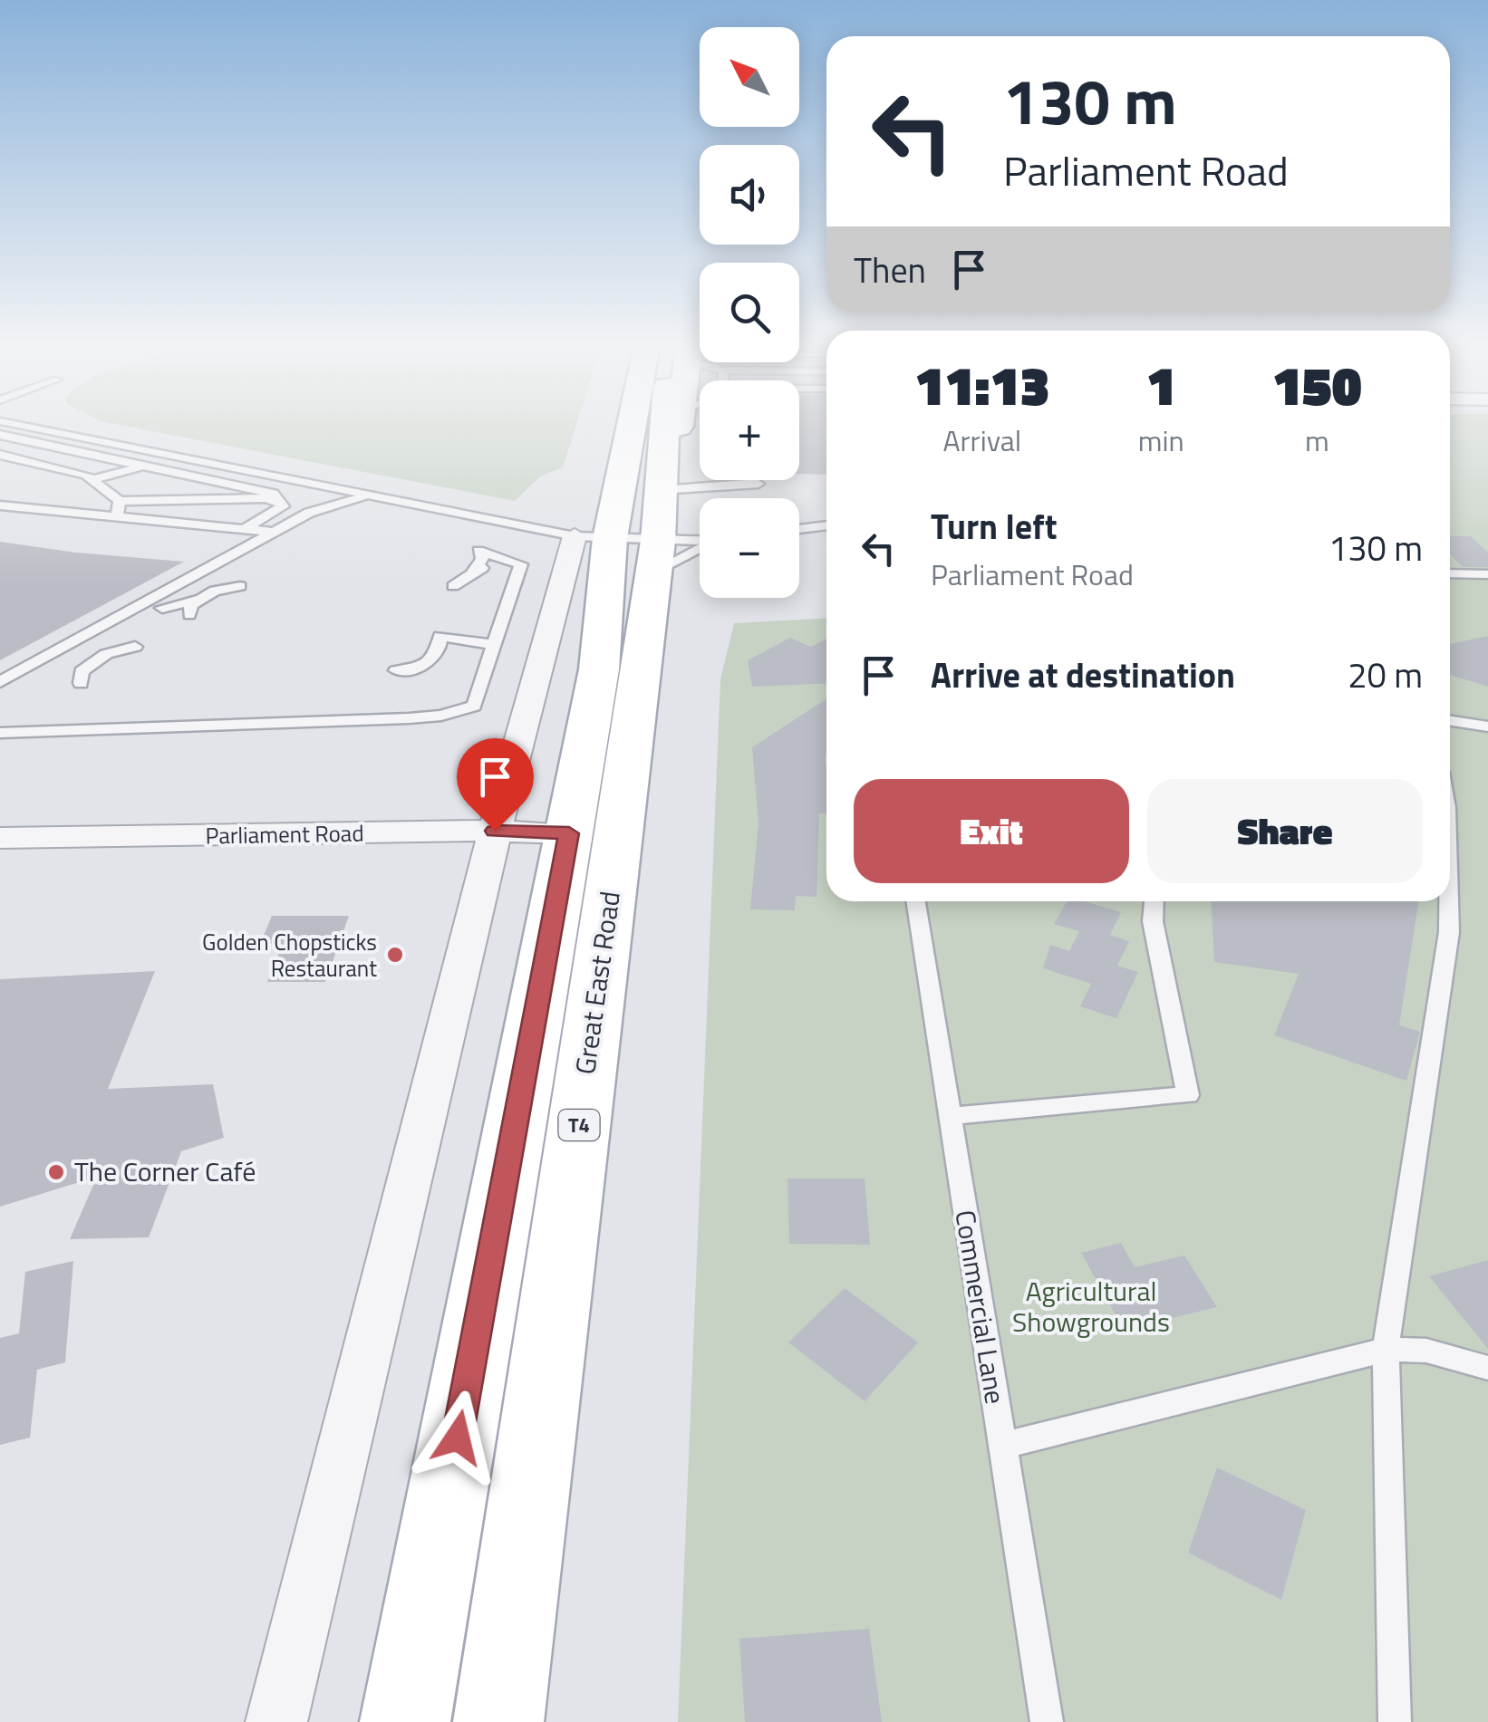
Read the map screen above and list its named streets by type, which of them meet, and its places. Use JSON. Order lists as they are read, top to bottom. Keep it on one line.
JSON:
{"streets":{"main road":["Great East Road","T4"],"street":["Parliament Road"],"lane":["Commercial Lane"]},"crossings":[["Parliament Road","Great East Road"]],"parks":["Agricultural Showgrounds"],"places":["Golden Chopsticks Restaurant","The Corner Café"],"north":"top left","page":{"map_buttons":["+","−"],"turn":["130 m","Parliament Road"],"then":"Then","eta":["11:13","Arrival","1","min","150","m"],"list":[{"name":"Turn left","note":"Parliament Road","value":"130 m"},{"name":"Arrive at destination","value":"20 m"}],"buttons":["Exit","Share"]}}
